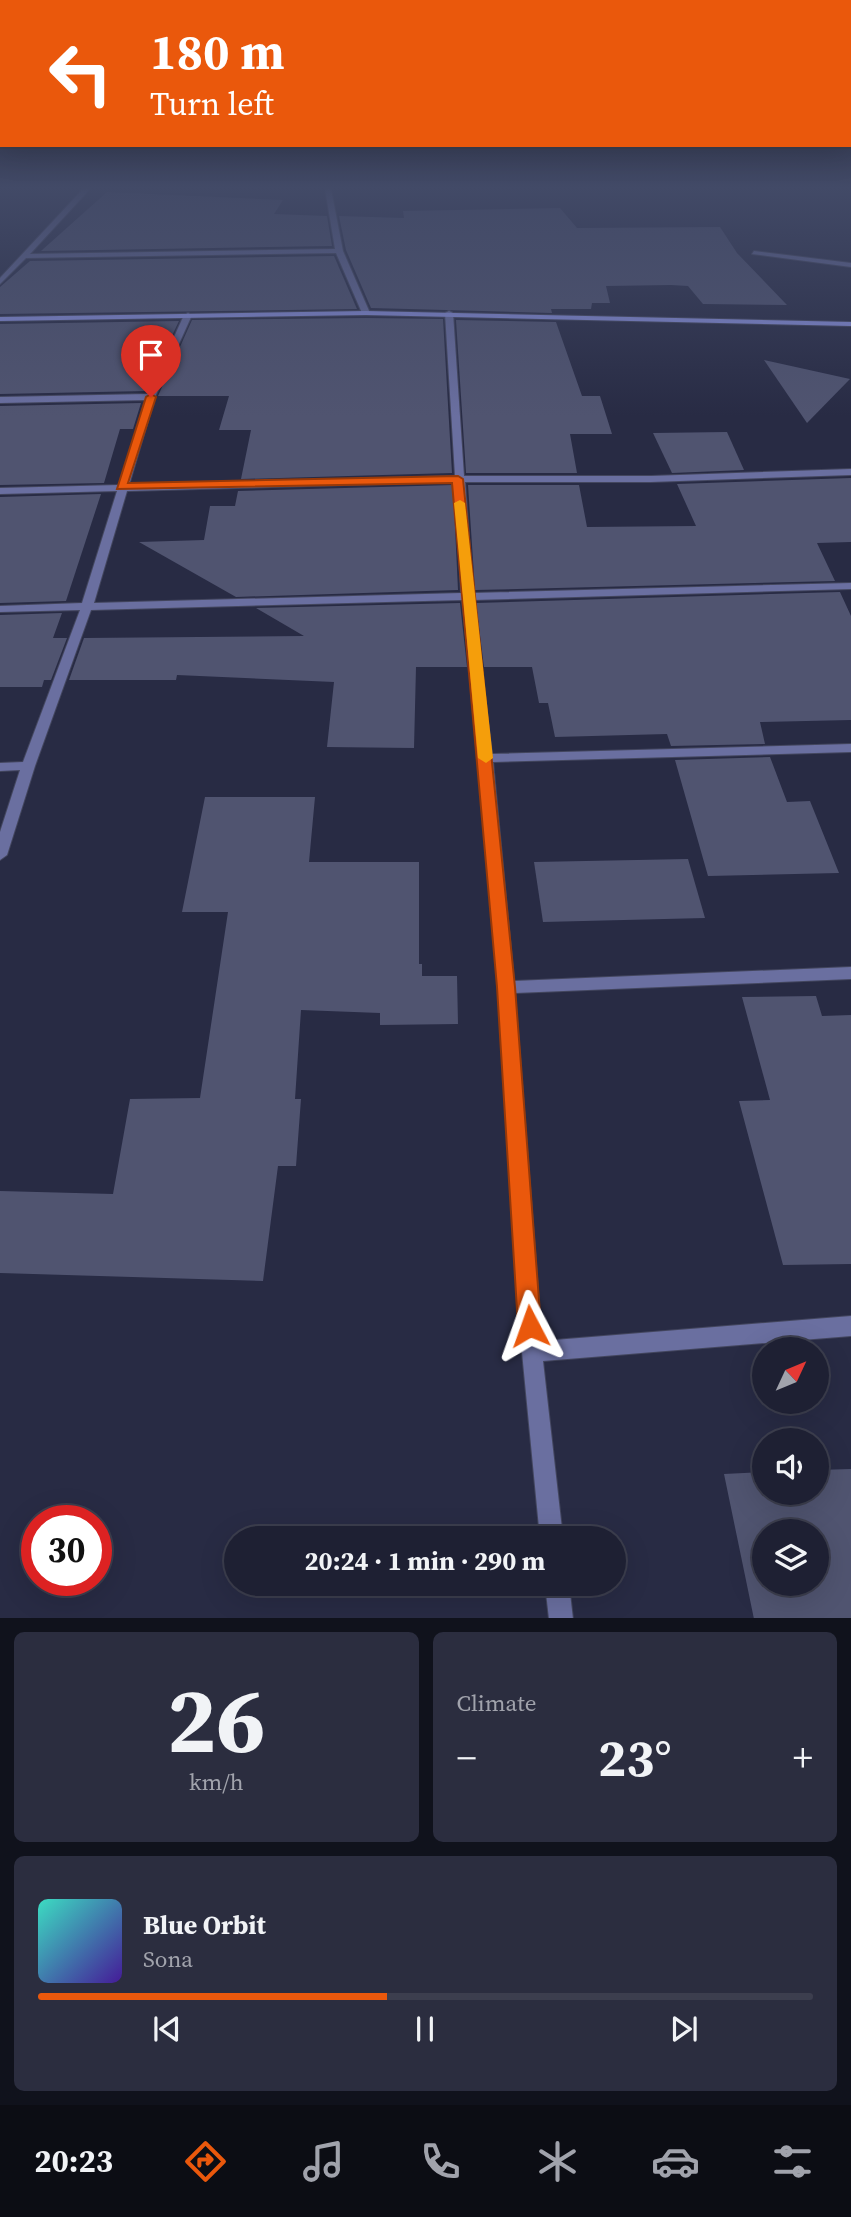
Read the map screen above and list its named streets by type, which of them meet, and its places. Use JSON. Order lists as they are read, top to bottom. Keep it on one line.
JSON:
{"north":"top right","page":{"turn":["180 m","Turn left"],"limit":"30","trip":"20:24 · 1 min · 290 m","tile":[["26","km/h"],"Climate"],"heat":["−","23°","+"],"song":["Blue Orbit","Sona"],"tabs":"20:23"}}
